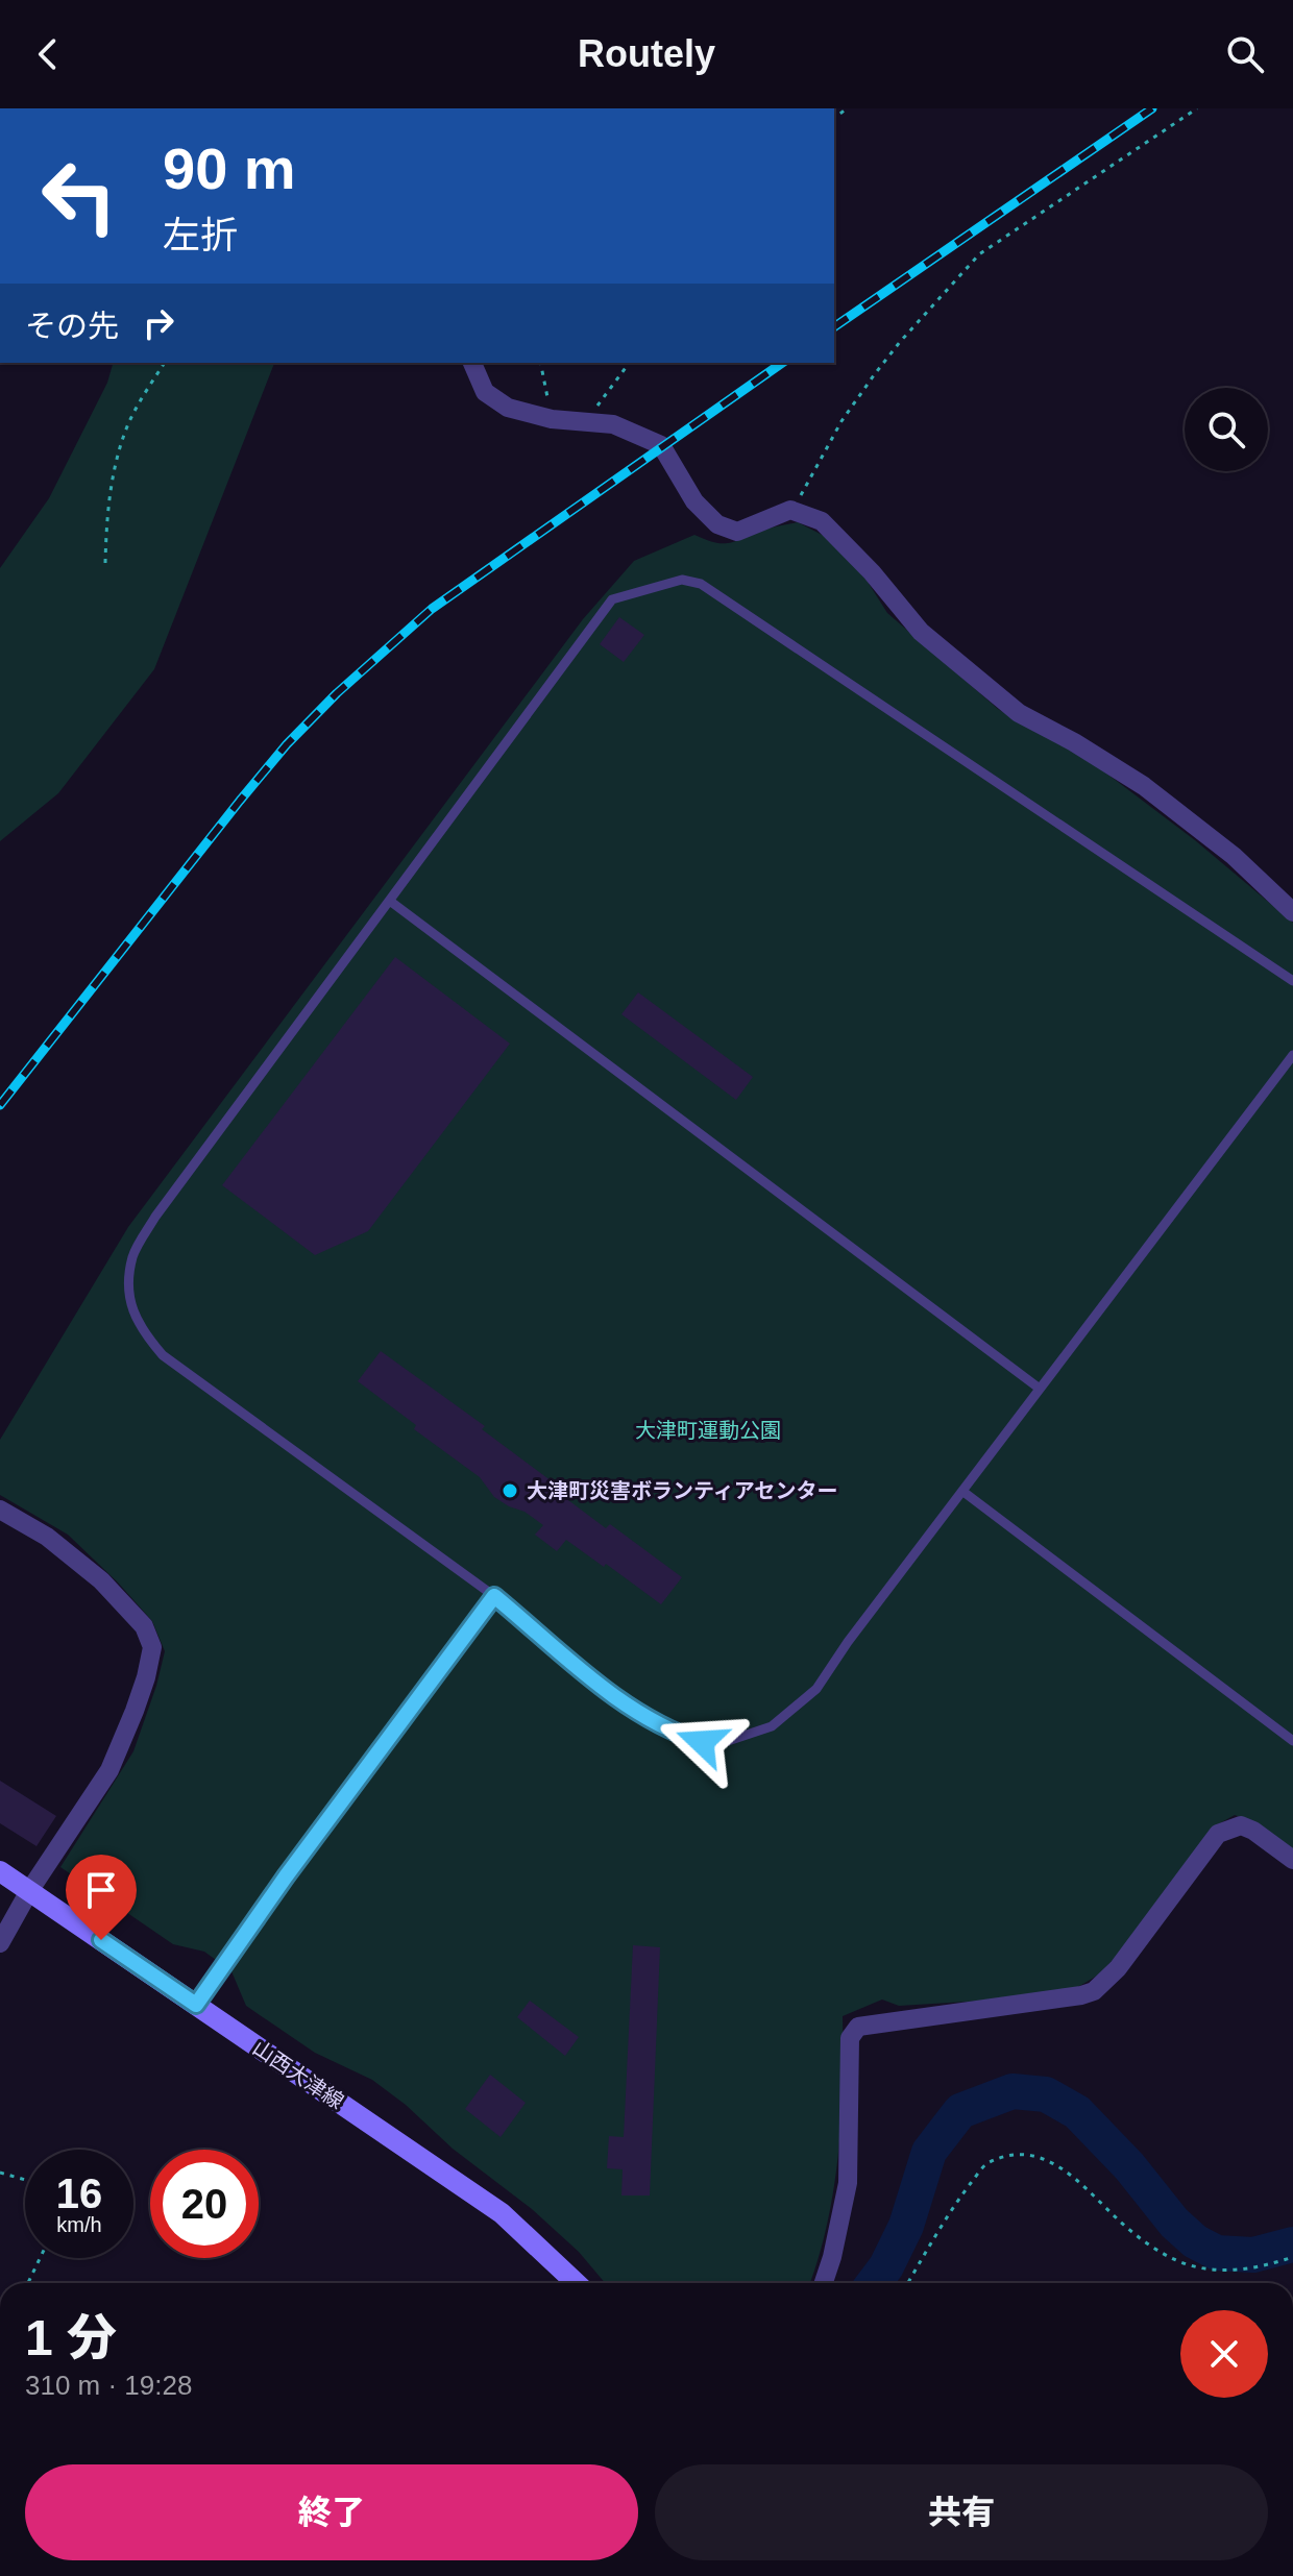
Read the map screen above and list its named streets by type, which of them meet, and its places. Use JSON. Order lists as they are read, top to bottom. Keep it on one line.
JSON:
{"streets":{"main road":["山西大津線"]},"parks":["大津町運動公園"],"places":["大津町災害ボランティアセンター"],"page":{"header":"Routely","turn":["90 m","左折"],"then":"その先","speed":"16 km/h","limit":"20","heading":["1 分","310 m · 19:28"],"buttons":["終了","共有"]}}
